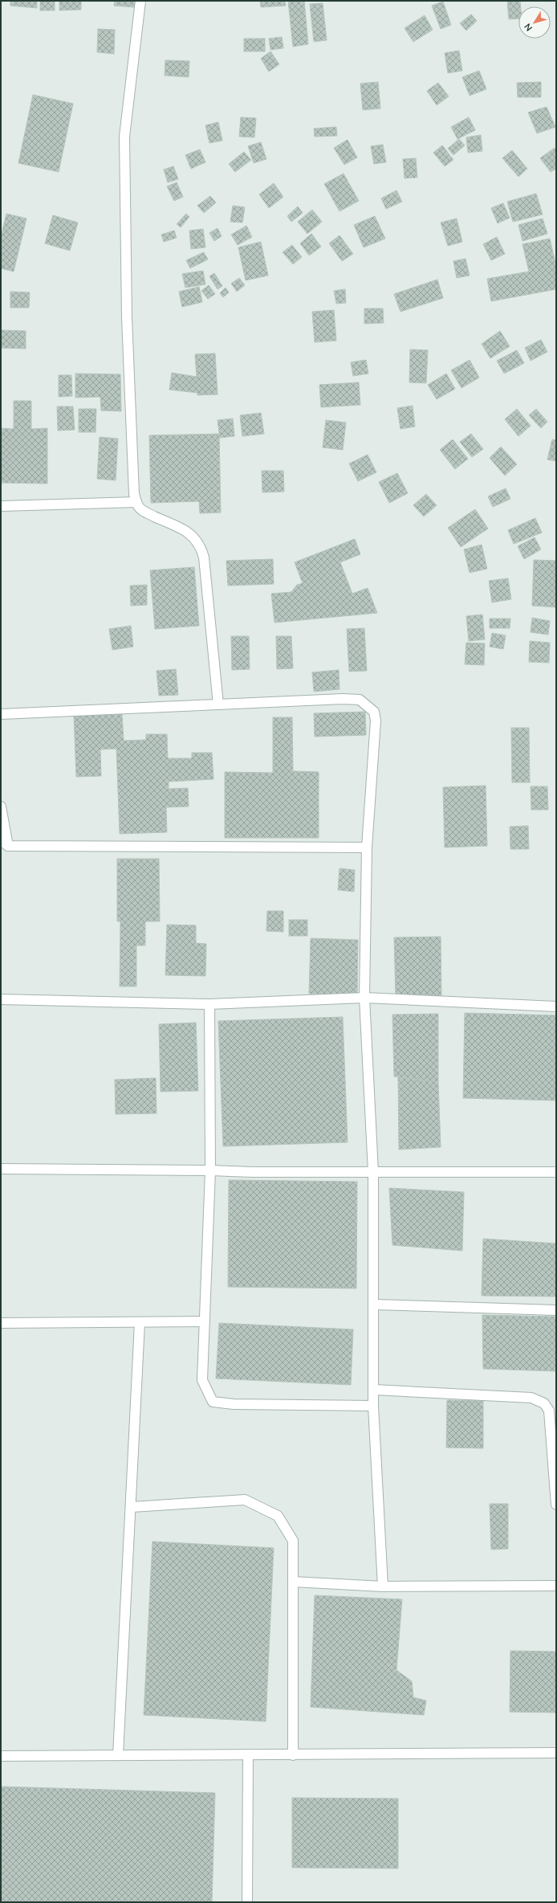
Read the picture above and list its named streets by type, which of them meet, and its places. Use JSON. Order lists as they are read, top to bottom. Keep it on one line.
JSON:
{"north":"bottom left"}
